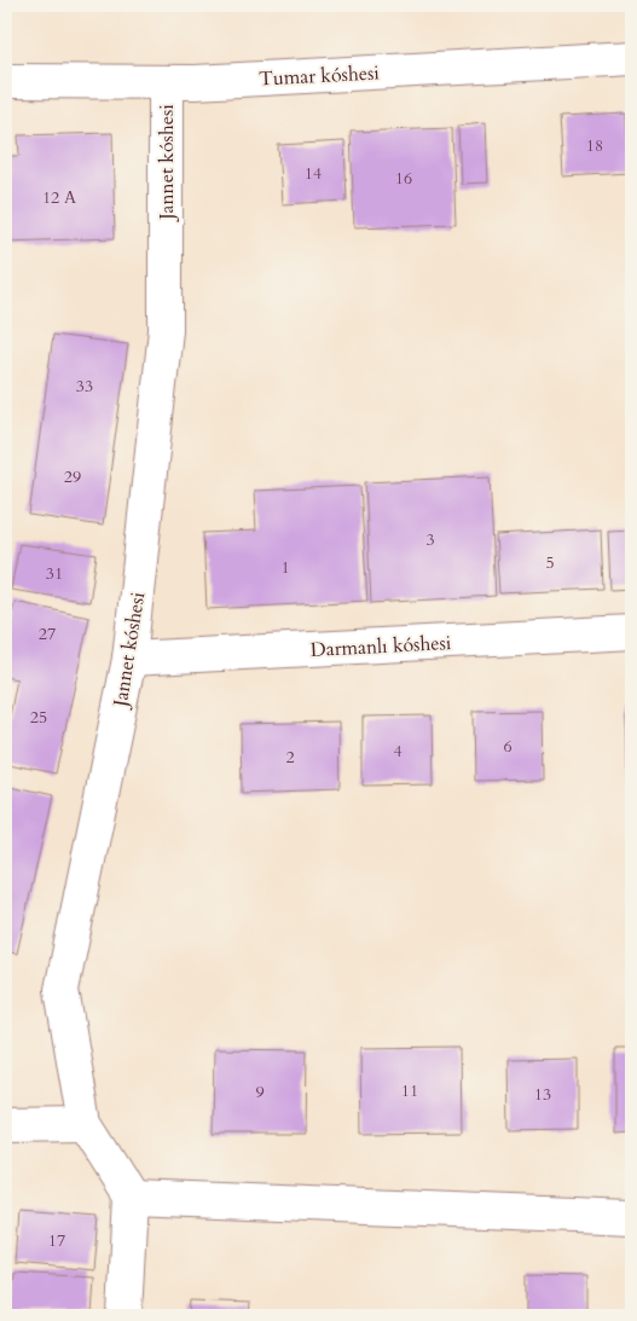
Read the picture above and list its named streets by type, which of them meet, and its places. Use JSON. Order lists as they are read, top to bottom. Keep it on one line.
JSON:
{"streets":{"street":["Tumar kóshesi","Jannet kóshesi","Darmanlı kóshesi"]},"crossings":[["Tumar kóshesi","Jannet kóshesi"],["Jannet kóshesi","Darmanlı kóshesi"]],"house_numbers":["18","14","16","12 А","33","29","3","5","1","31","27","25","6","4","2","11","9","13","17"]}
